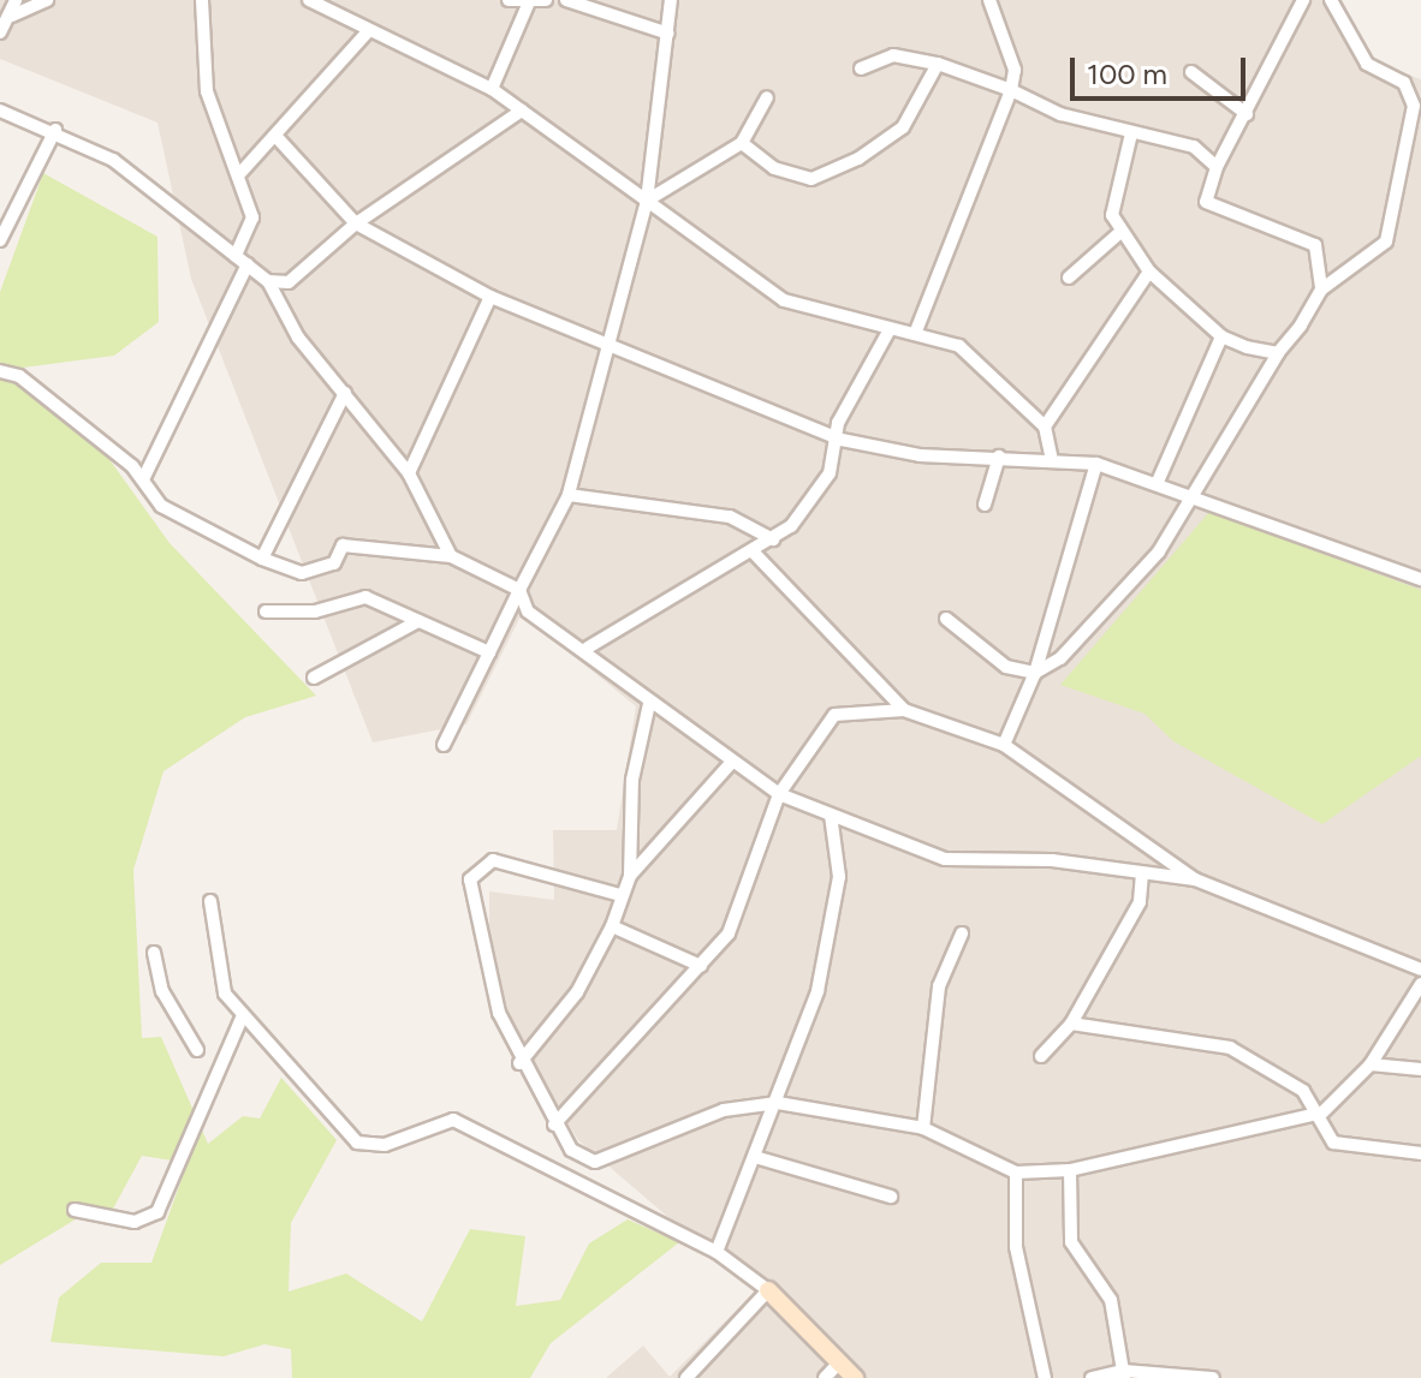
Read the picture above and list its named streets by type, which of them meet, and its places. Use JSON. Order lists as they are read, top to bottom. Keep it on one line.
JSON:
{"scale_bar":"100 m"}
